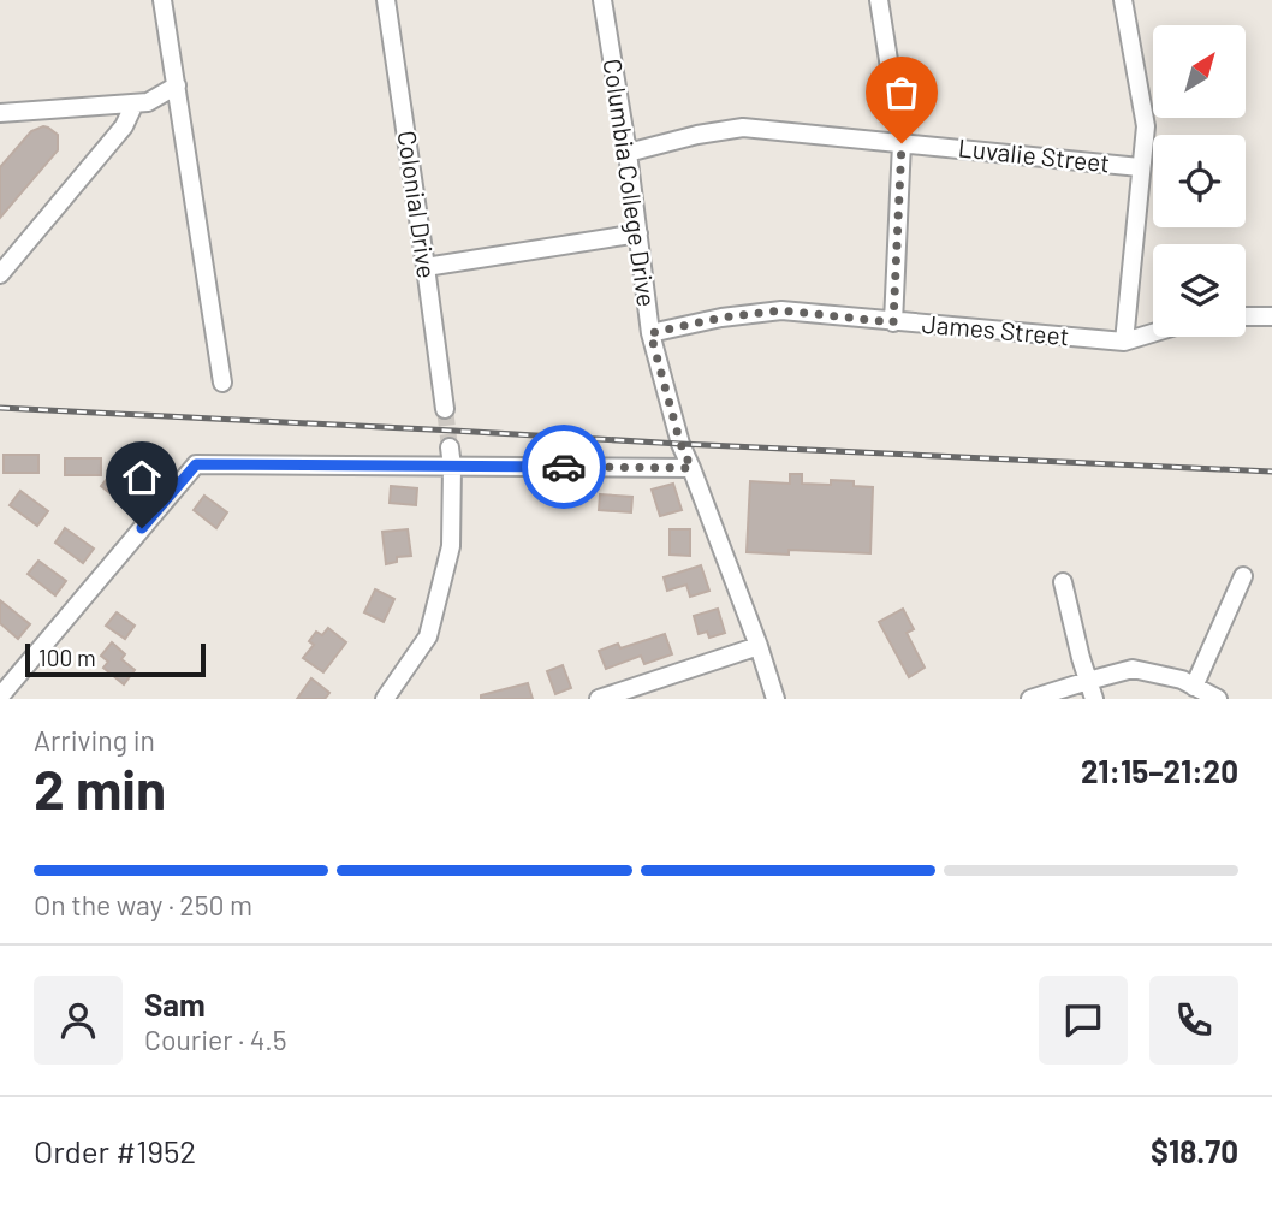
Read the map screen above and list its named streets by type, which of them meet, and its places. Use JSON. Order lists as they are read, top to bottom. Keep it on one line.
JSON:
{"streets":{"street":["Luvalie Street","Columbia College Drive","Colonial Drive","James Street"]},"crossings":[["Luvalie Street","Columbia College Drive"],["Columbia College Drive","James Street"]],"scale_bar":"100 m","north":"top right","page":{"scale":"100 m","heading":["2 min","Arriving in","21:15–21:20"],"panel":["Sam","Courier · 4.5","Order #1952","$18.70"],"bar":"On the way · 250 m"}}
